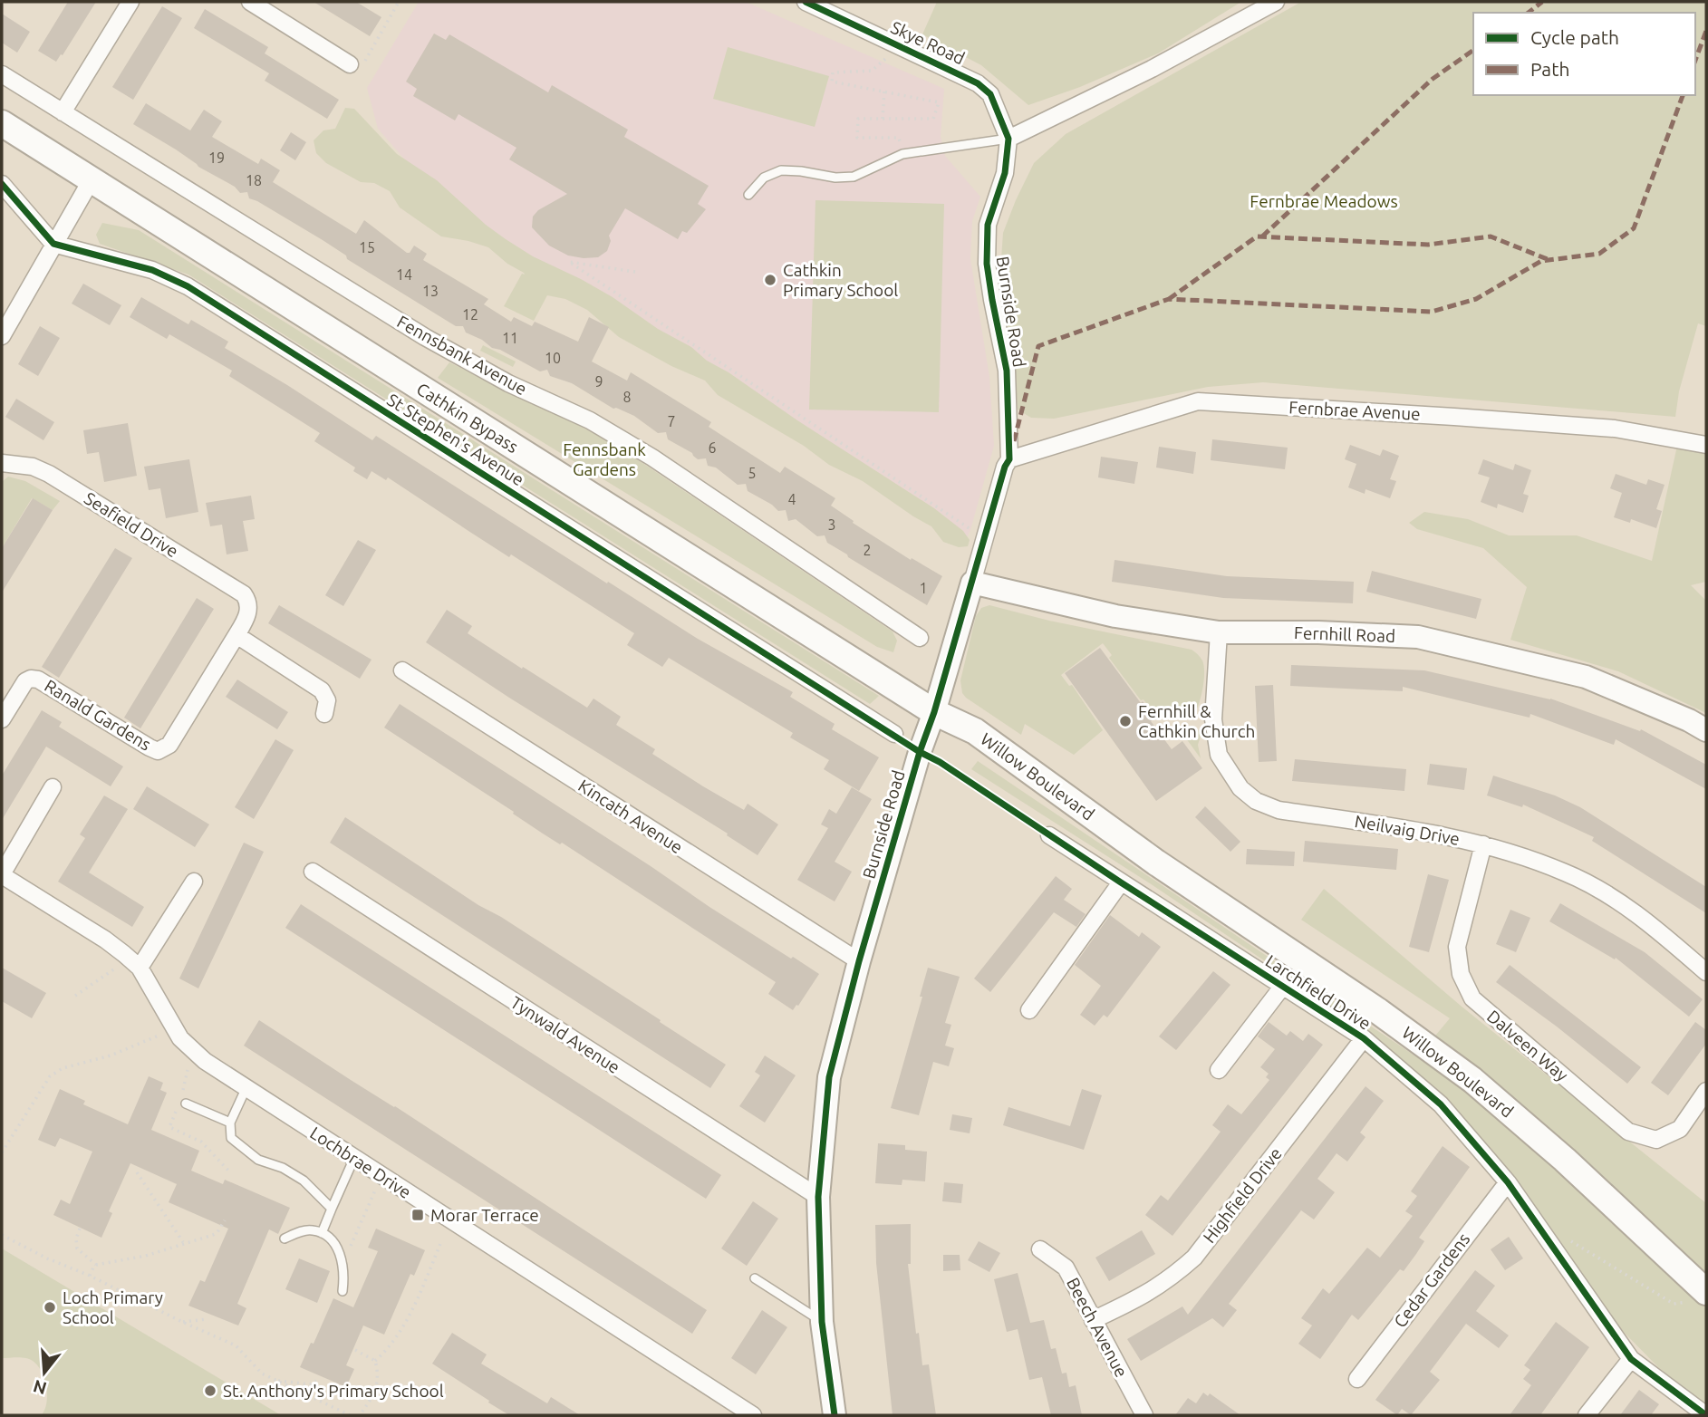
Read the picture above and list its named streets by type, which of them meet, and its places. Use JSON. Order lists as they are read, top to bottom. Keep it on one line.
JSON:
{"streets":{"main road":["Cathkin Bypass","Willow Boulevard"],"street":["Skye Road","Burnside Road","Fennsbank Avenue","Fernbrae Avenue","St Stephen's Avenue","Seafield Drive","Fernhill Road","Ranald Gardens","Kincath Avenue","Neilvaig Drive","Larchfield Drive","Tynwald Avenue","Dalveen Way","Lochbrae Drive","Highfield Drive","Cedar Gardens","Beech Avenue"]},"crossings":[["Skye Road","Burnside Road"],["Burnside Road","Fernbrae Avenue"],["Burnside Road","Cathkin Bypass"],["Burnside Road","Fernhill Road"],["Burnside Road","Willow Boulevard"],["Burnside Road","Kincath Avenue"],["Burnside Road","Tynwald Avenue"],["Cathkin Bypass","Willow Boulevard"],["Seafield Drive","Ranald Gardens"],["Fernhill Road","Neilvaig Drive"],["Neilvaig Drive","Dalveen Way"],["Larchfield Drive","Highfield Drive"],["Larchfield Drive","Cedar Gardens"],["Highfield Drive","Beech Avenue"]],"parks":["Fernbrae Meadows","Fennsbank Gardens"],"places":{"other":["Cathkin Primary School","Fernhill & Cathkin Church","Loch Primary School","St. Anthony's Primary School"],"transit":["Morar Terrace"]},"house_numbers":["19","18","15","14","13","12","11","10","9","8","7","6","5","4","3","2","1"],"legend":["Cycle path","Path"],"north":"bottom"}
